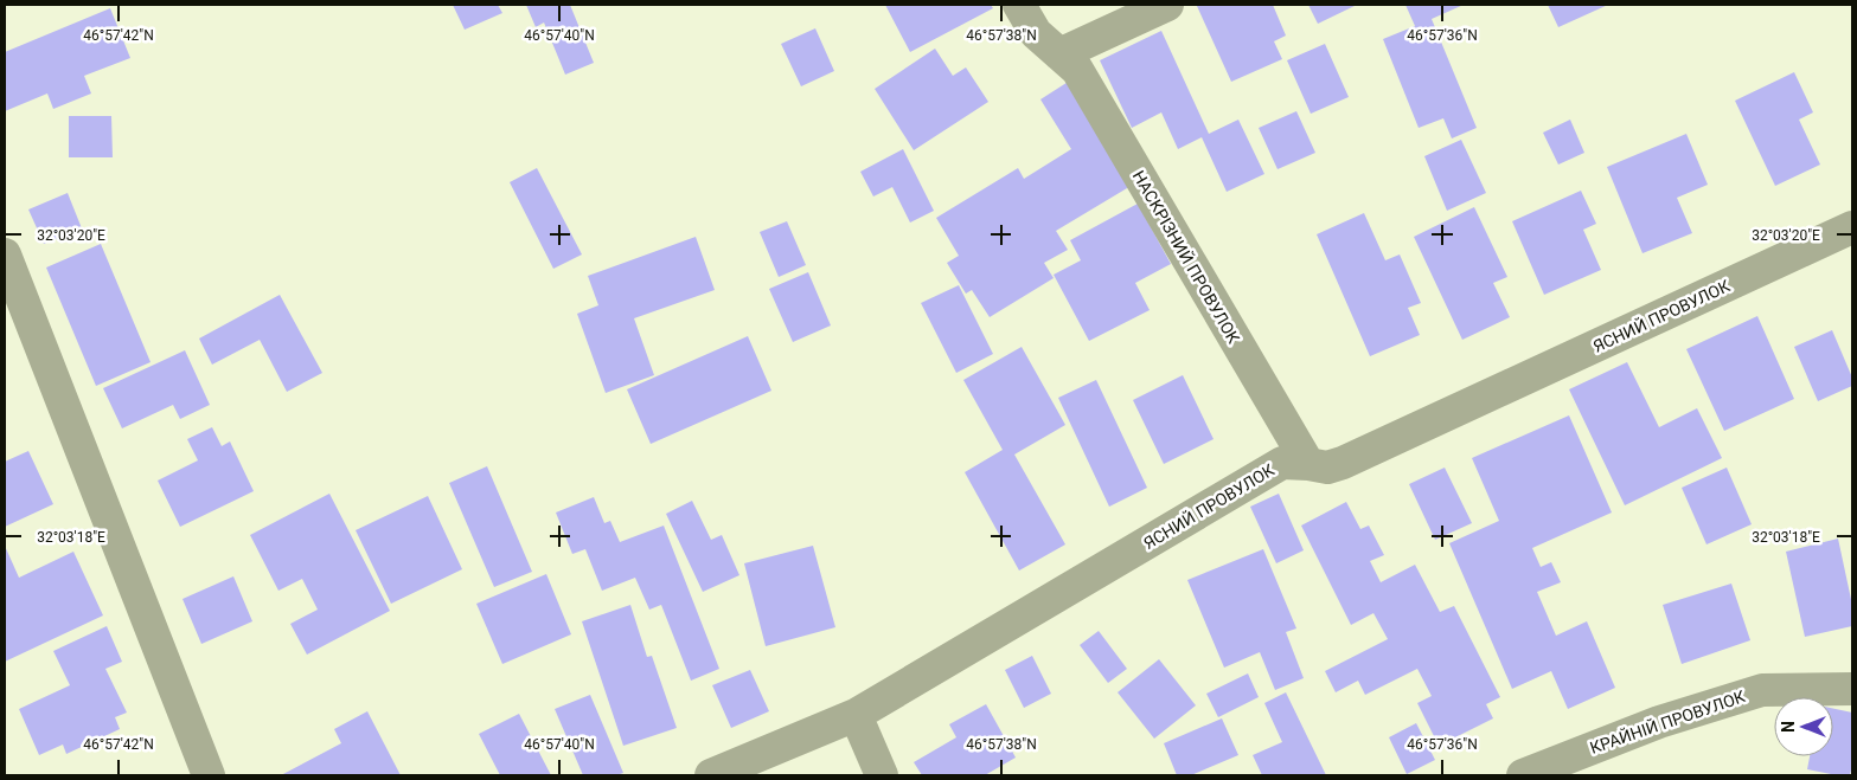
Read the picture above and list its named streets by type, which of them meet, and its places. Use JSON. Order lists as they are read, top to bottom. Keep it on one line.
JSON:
{"streets":{"street":["НАСКРІЗНИЙ ПРОВУЛОК","ЯСНИЙ ПРОВУЛОК","КРАЙНІЙ ПРОВУЛОК"]},"crossings":[["НАСКРІЗНИЙ ПРОВУЛОК","ЯСНИЙ ПРОВУЛОК"]],"north":"left","coordinates":["46°57'42\"N","46°57'40\"N","46°57'38\"N","46°57'36\"N","32°03'20\"E","32°03'18\"E"]}
